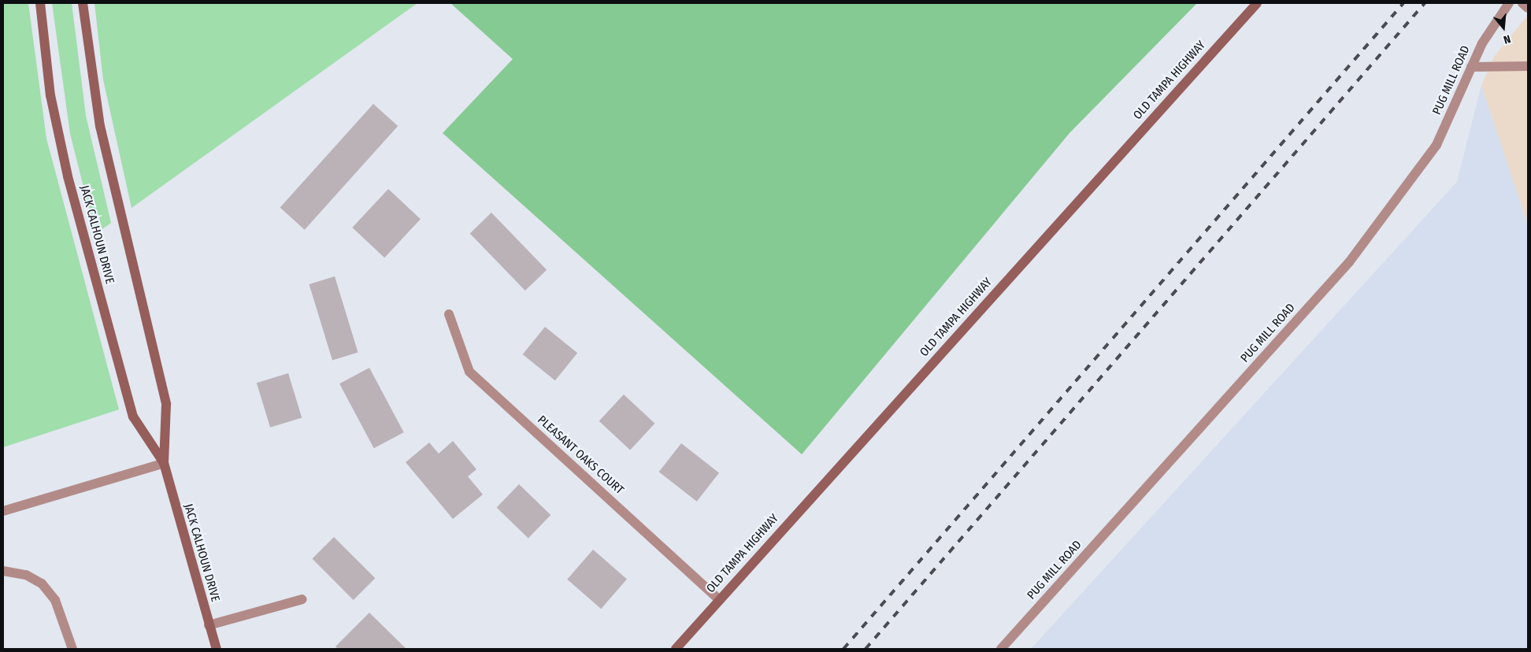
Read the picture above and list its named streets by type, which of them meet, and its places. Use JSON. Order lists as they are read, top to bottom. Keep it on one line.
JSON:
{"streets":{"street":["OLD TAMPA HIGHWAY","PUG MILL ROAD","JACK CALHOUN DRIVE","PLEASANT OAKS COURT"]},"crossings":[["OLD TAMPA HIGHWAY","PLEASANT OAKS COURT"]],"north":"bottom"}
